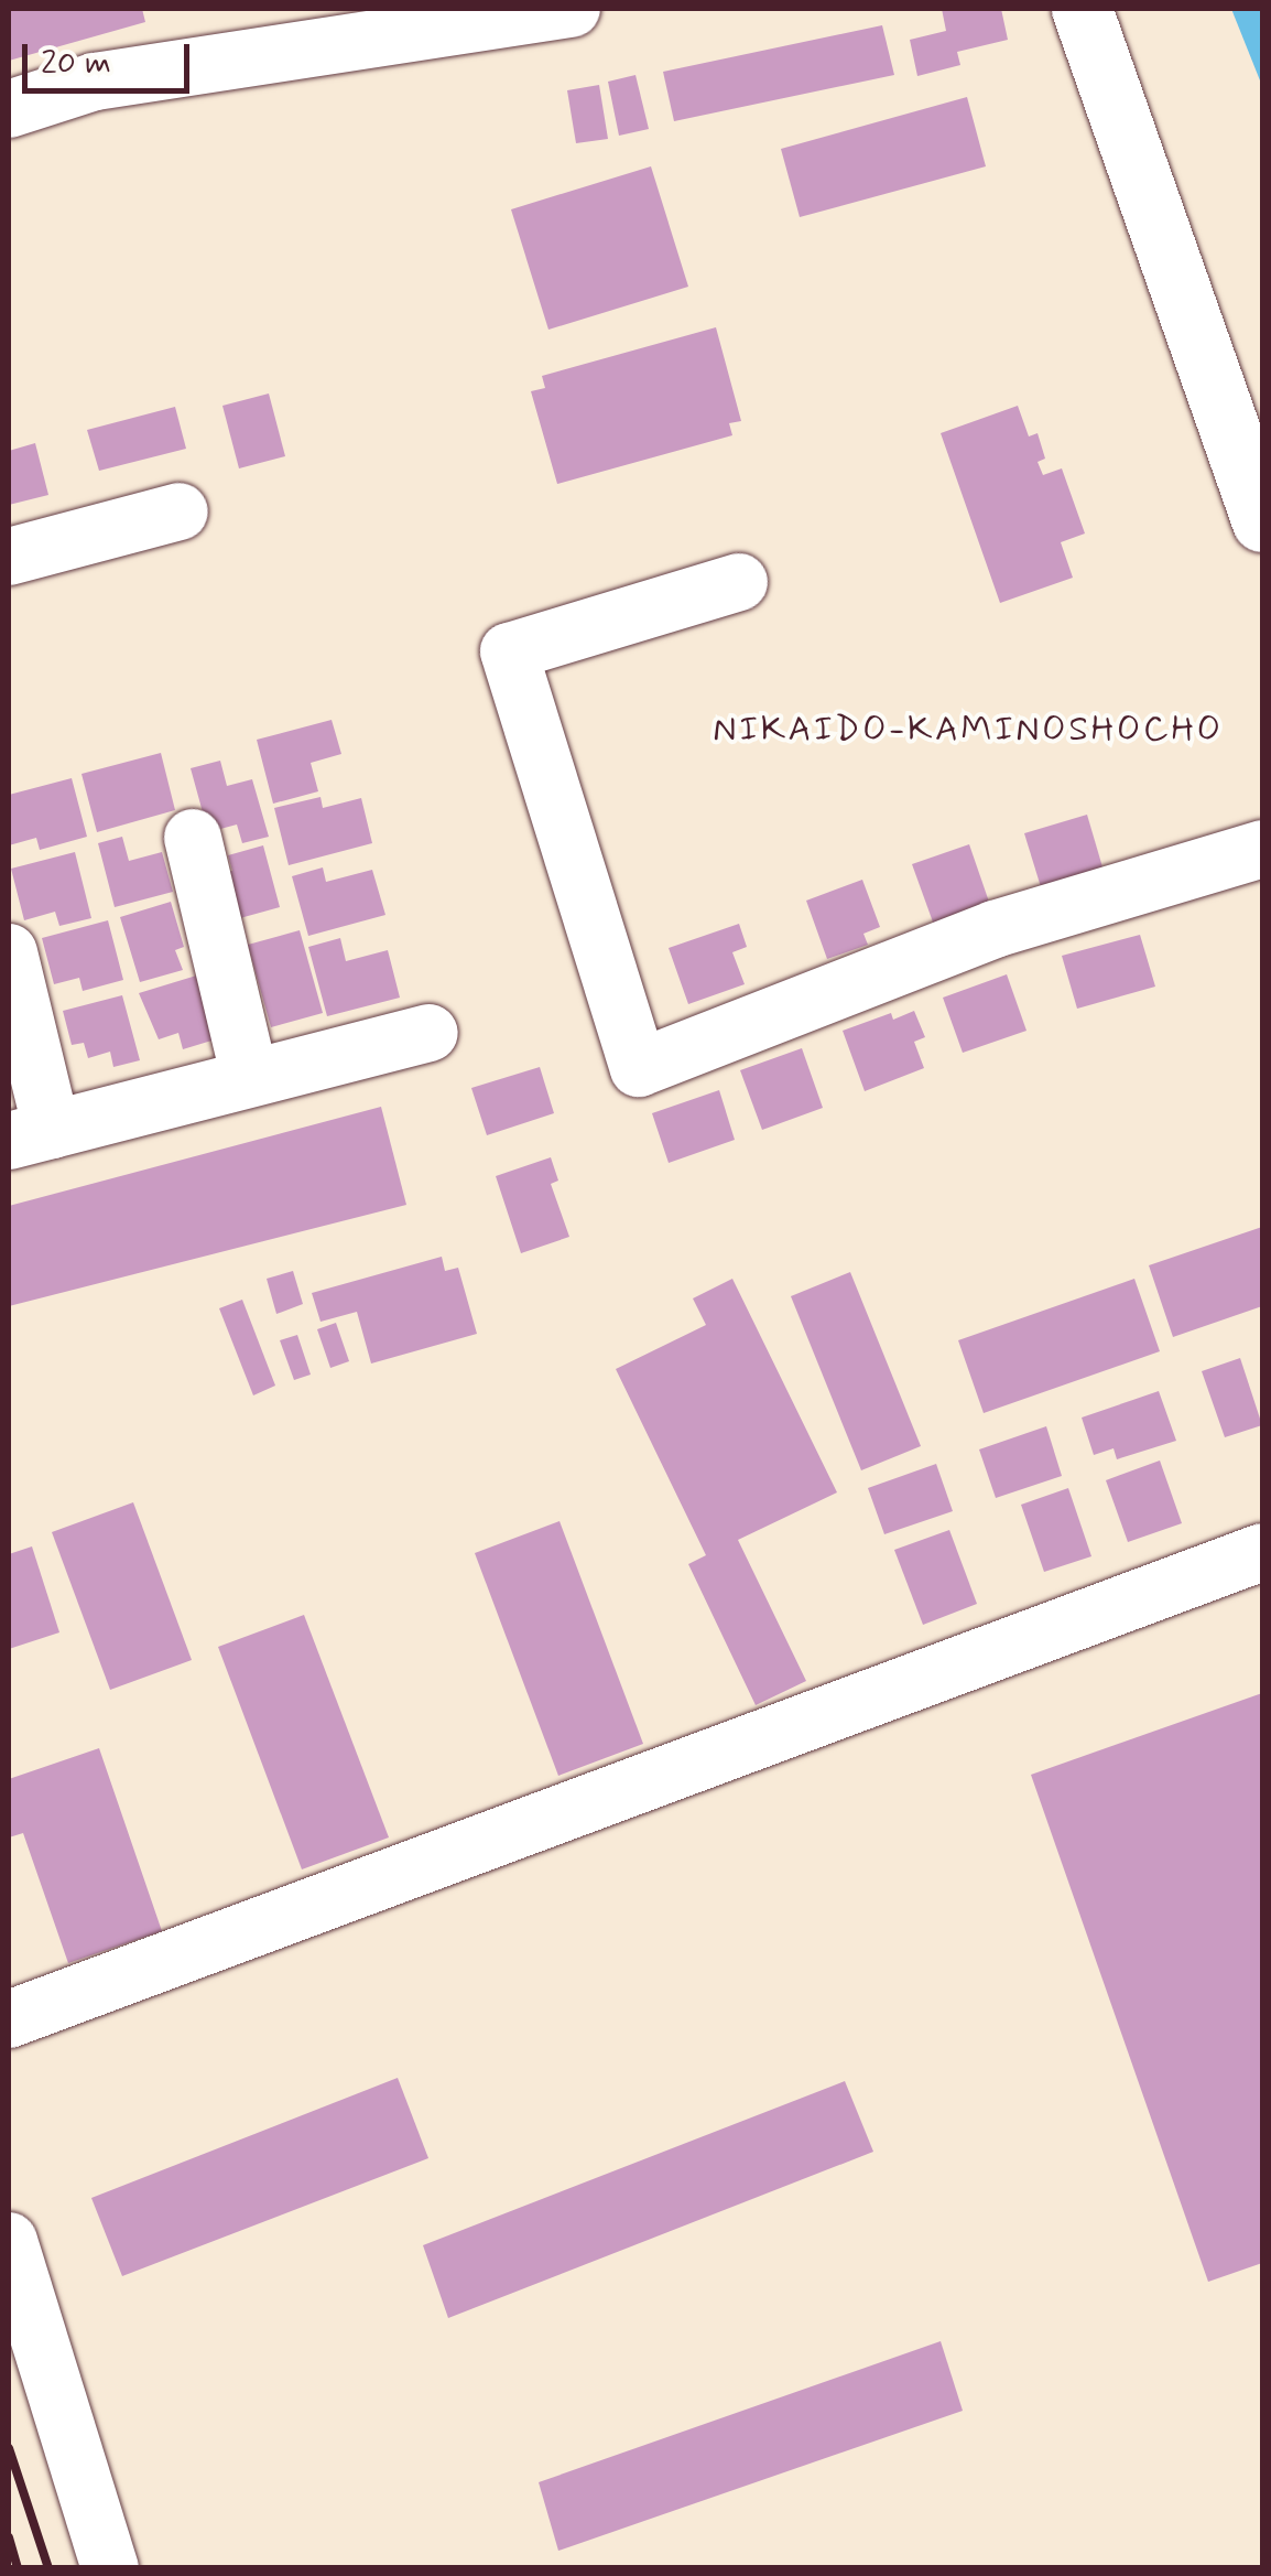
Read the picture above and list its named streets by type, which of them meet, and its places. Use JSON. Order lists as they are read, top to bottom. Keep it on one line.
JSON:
{"districts":["NIKAIDO-KAMINOSHOCHO"],"scale_bar":"20 m"}
